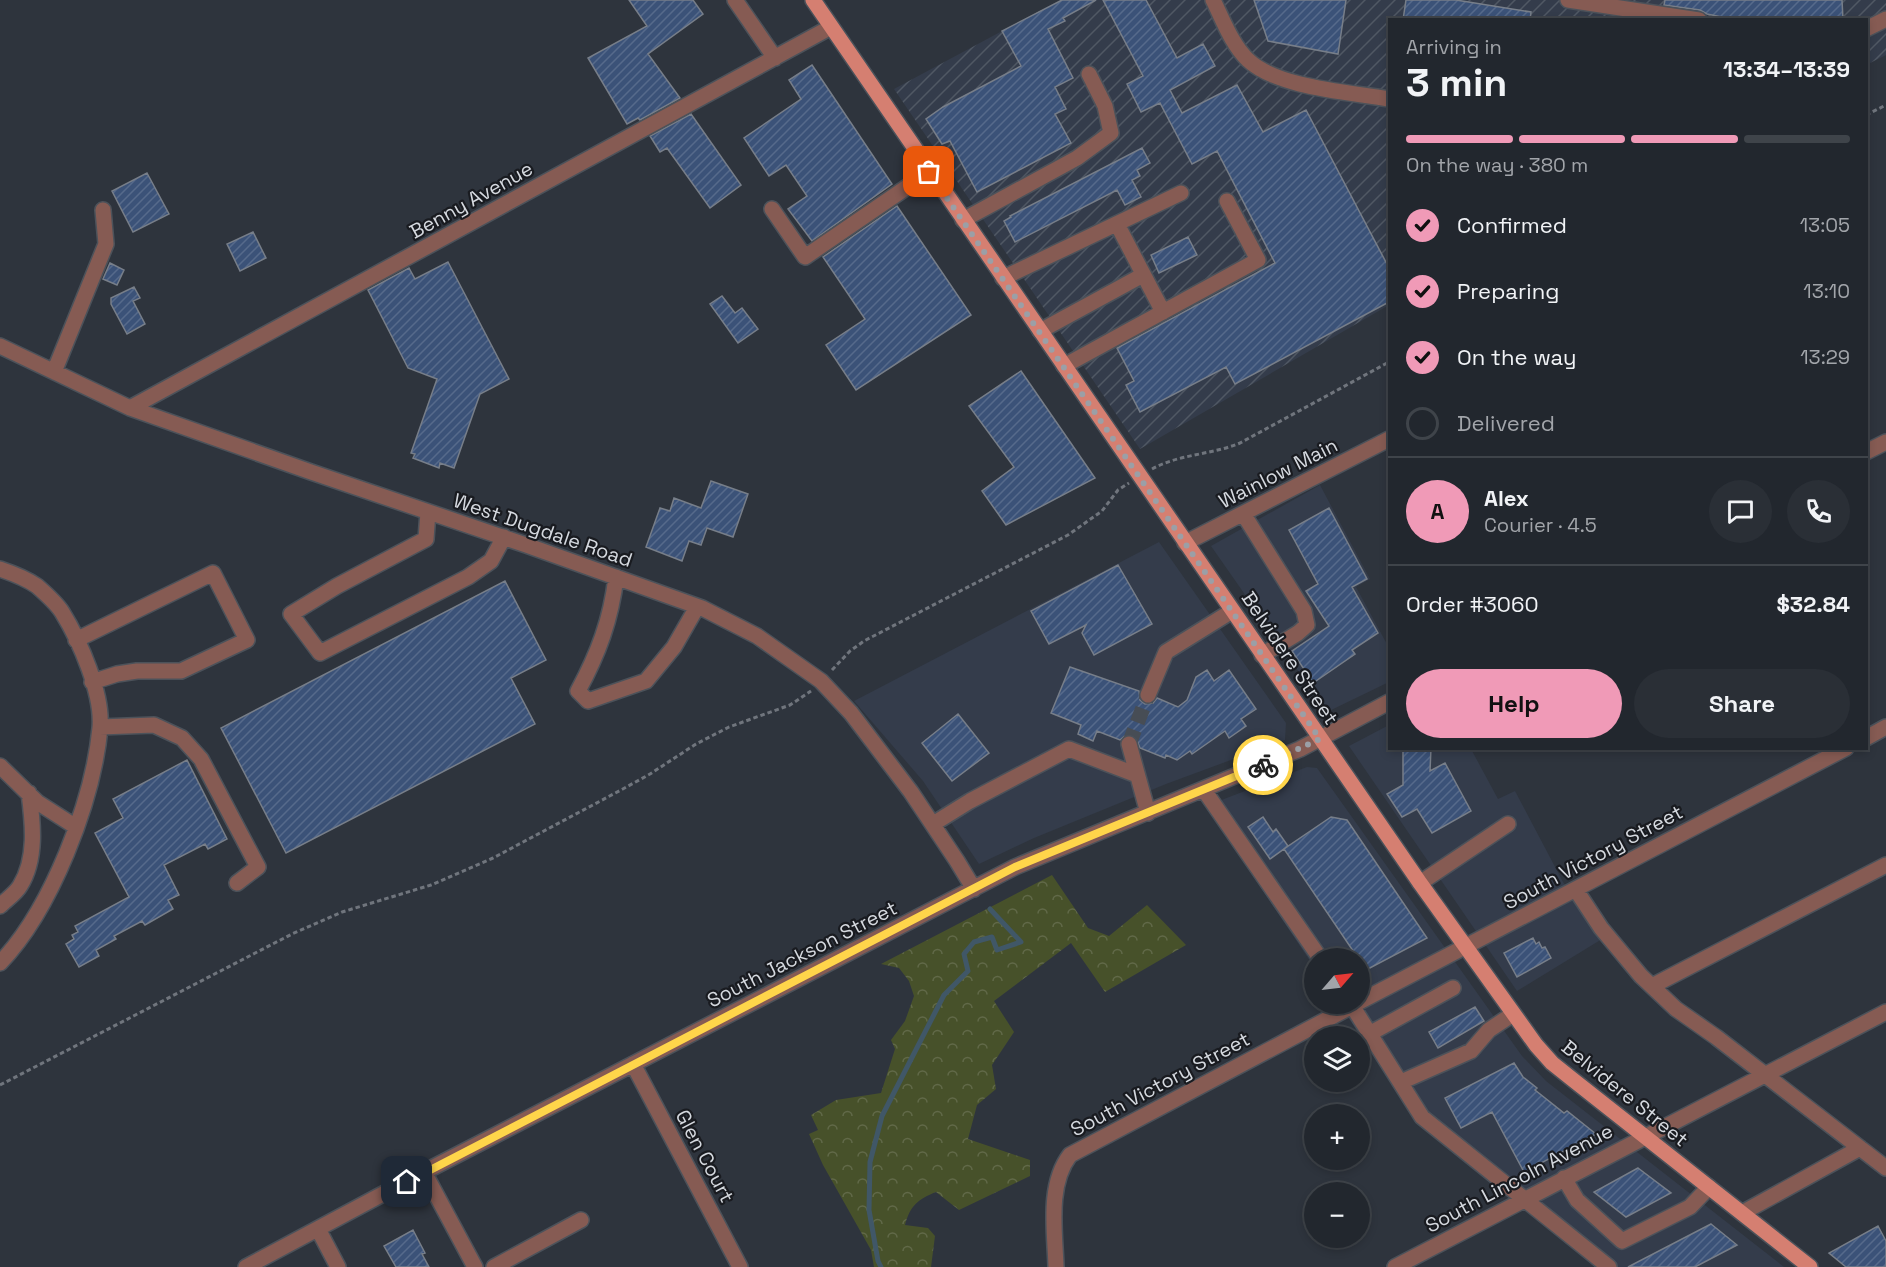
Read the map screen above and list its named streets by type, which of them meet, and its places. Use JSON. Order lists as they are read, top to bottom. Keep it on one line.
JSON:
{"streets":{"main road":["Belvidere Street"],"street":["Benny Avenue","Wainlow Main","West Dugdale Road","South Victory Street","South Jackson Street","Glen Court","South Lincoln Avenue"]},"crossings":[["Benny Avenue","West Dugdale Road"],["Benny Avenue","Belvidere Street"],["Wainlow Main","Belvidere Street"],["West Dugdale Road","South Jackson Street"],["Belvidere Street","South Victory Street"],["Belvidere Street","South Jackson Street"],["Belvidere Street","South Lincoln Avenue"],["South Jackson Street","Glen Court"]],"north":"top right","page":{"heading":["3 min","Arriving in","13:34–13:39"],"panel":["Alex","Courier · 4.5","Order #3060","$32.84"],"bar":"On the way · 380 m","list":[["Confirmed","13:05"],["Preparing","13:10"],["On the way","13:29"],"Delivered"],"round":"A","buttons":["Help","Share"],"map_buttons":["+","−"]}}
